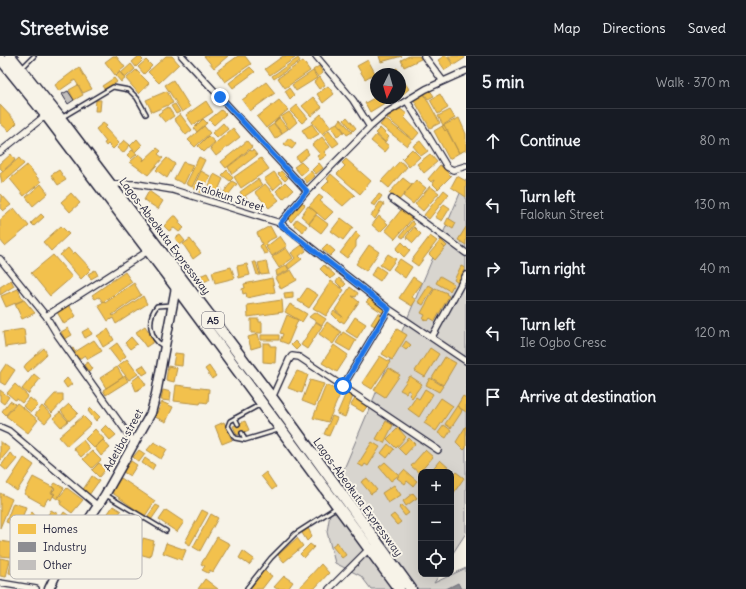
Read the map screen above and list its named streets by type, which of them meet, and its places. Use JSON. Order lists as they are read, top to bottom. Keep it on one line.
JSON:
{"streets":{"highway":["Lagos-Abeokuta Expressway","A5"],"street":["Falokun Street","Adetiba street"]},"crossings":[["Falokun Street","Lagos-Abeokuta Expressway"],["Lagos-Abeokuta Expressway","Adetiba street"]],"legend":["Homes","Industry","Other"],"north":"bottom","page":{"header":"Streetwise","nav":["Map","Directions","Saved"],"heading":["5 min","Walk · 370 m"],"list":[["Continue","80 m"],["Turn left","Falokun Street","130 m"],["Turn right","40 m"],["Turn left","Ile Ogbo Cresc","120 m"],"Arrive at destination"],"map_buttons":["+","−"]}}
